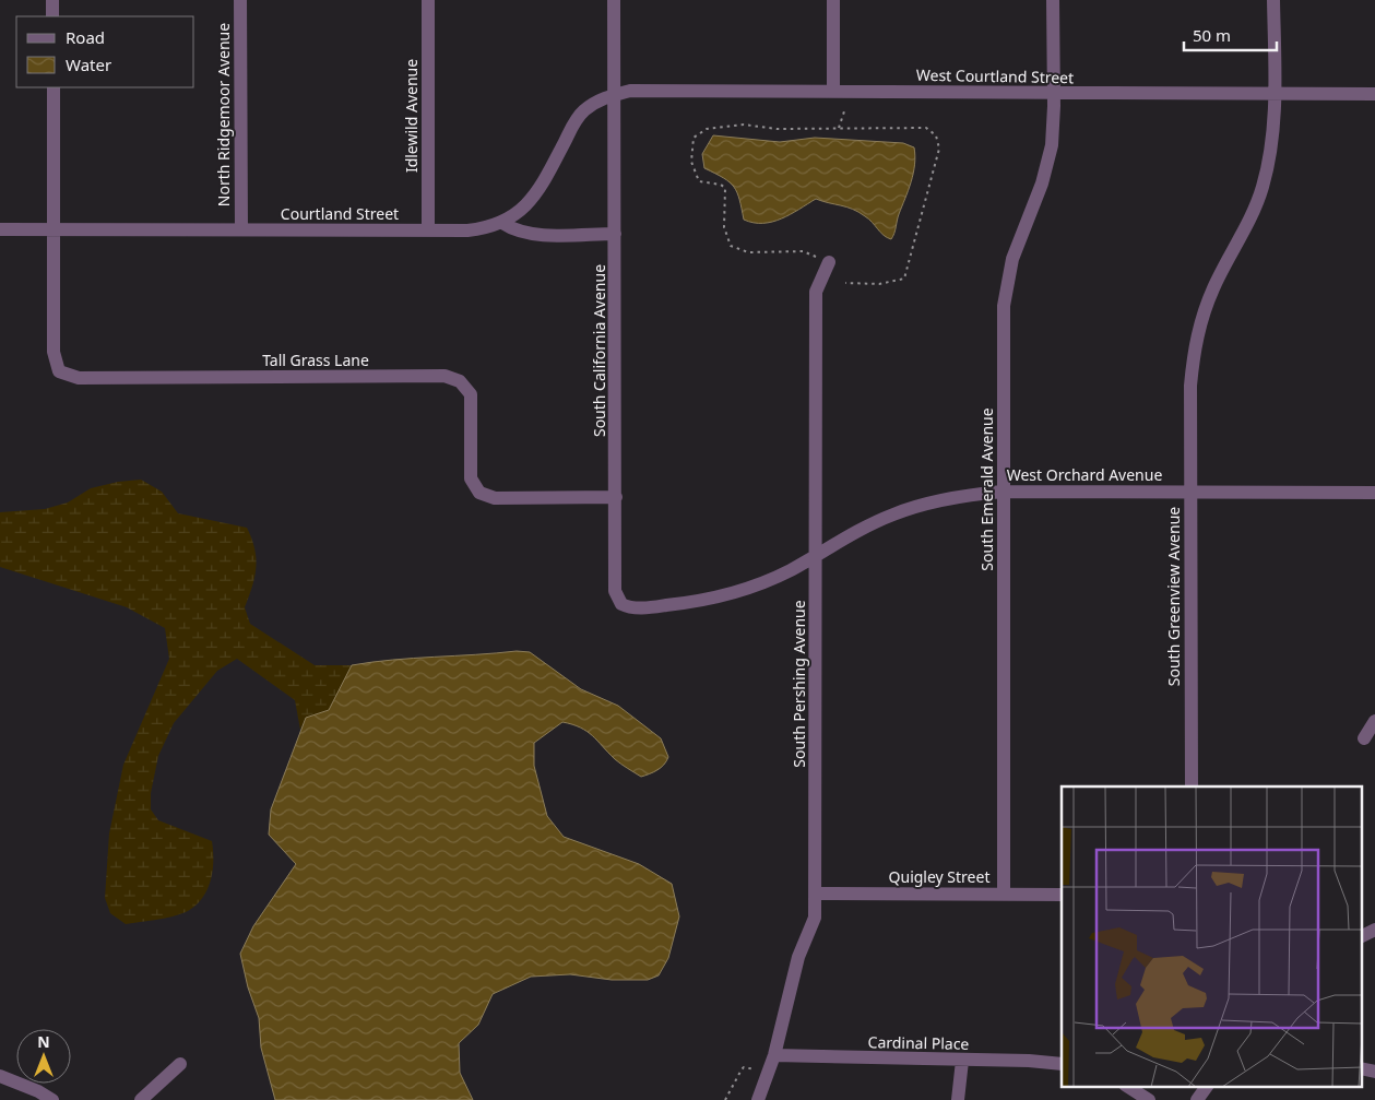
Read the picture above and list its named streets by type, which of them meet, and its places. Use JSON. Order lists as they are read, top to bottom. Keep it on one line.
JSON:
{"streets":{"street":["West Courtland Street","North Ridgemoor Avenue","Idlewild Avenue","Courtland Street","South California Avenue","Tall Grass Lane","West Orchard Avenue","South Emerald Avenue","South Greenview Avenue","South Pershing Avenue","Quigley Street","Cardinal Place"]},"crossings":[["West Courtland Street","Courtland Street"],["West Courtland Street","South California Avenue"],["West Courtland Street","South Emerald Avenue"],["West Courtland Street","South Greenview Avenue"],["North Ridgemoor Avenue","Courtland Street"],["Idlewild Avenue","Courtland Street"],["Courtland Street","South California Avenue"],["Courtland Street","Tall Grass Lane"],["South California Avenue","Tall Grass Lane"],["South California Avenue","West Orchard Avenue"],["West Orchard Avenue","South Emerald Avenue"],["West Orchard Avenue","South Greenview Avenue"],["West Orchard Avenue","South Pershing Avenue"],["South Emerald Avenue","Quigley Street"],["South Pershing Avenue","Quigley Street"],["South Pershing Avenue","Cardinal Place"]],"legend":["Road","Water"],"scale_bar":"50 m","north":"top"}
